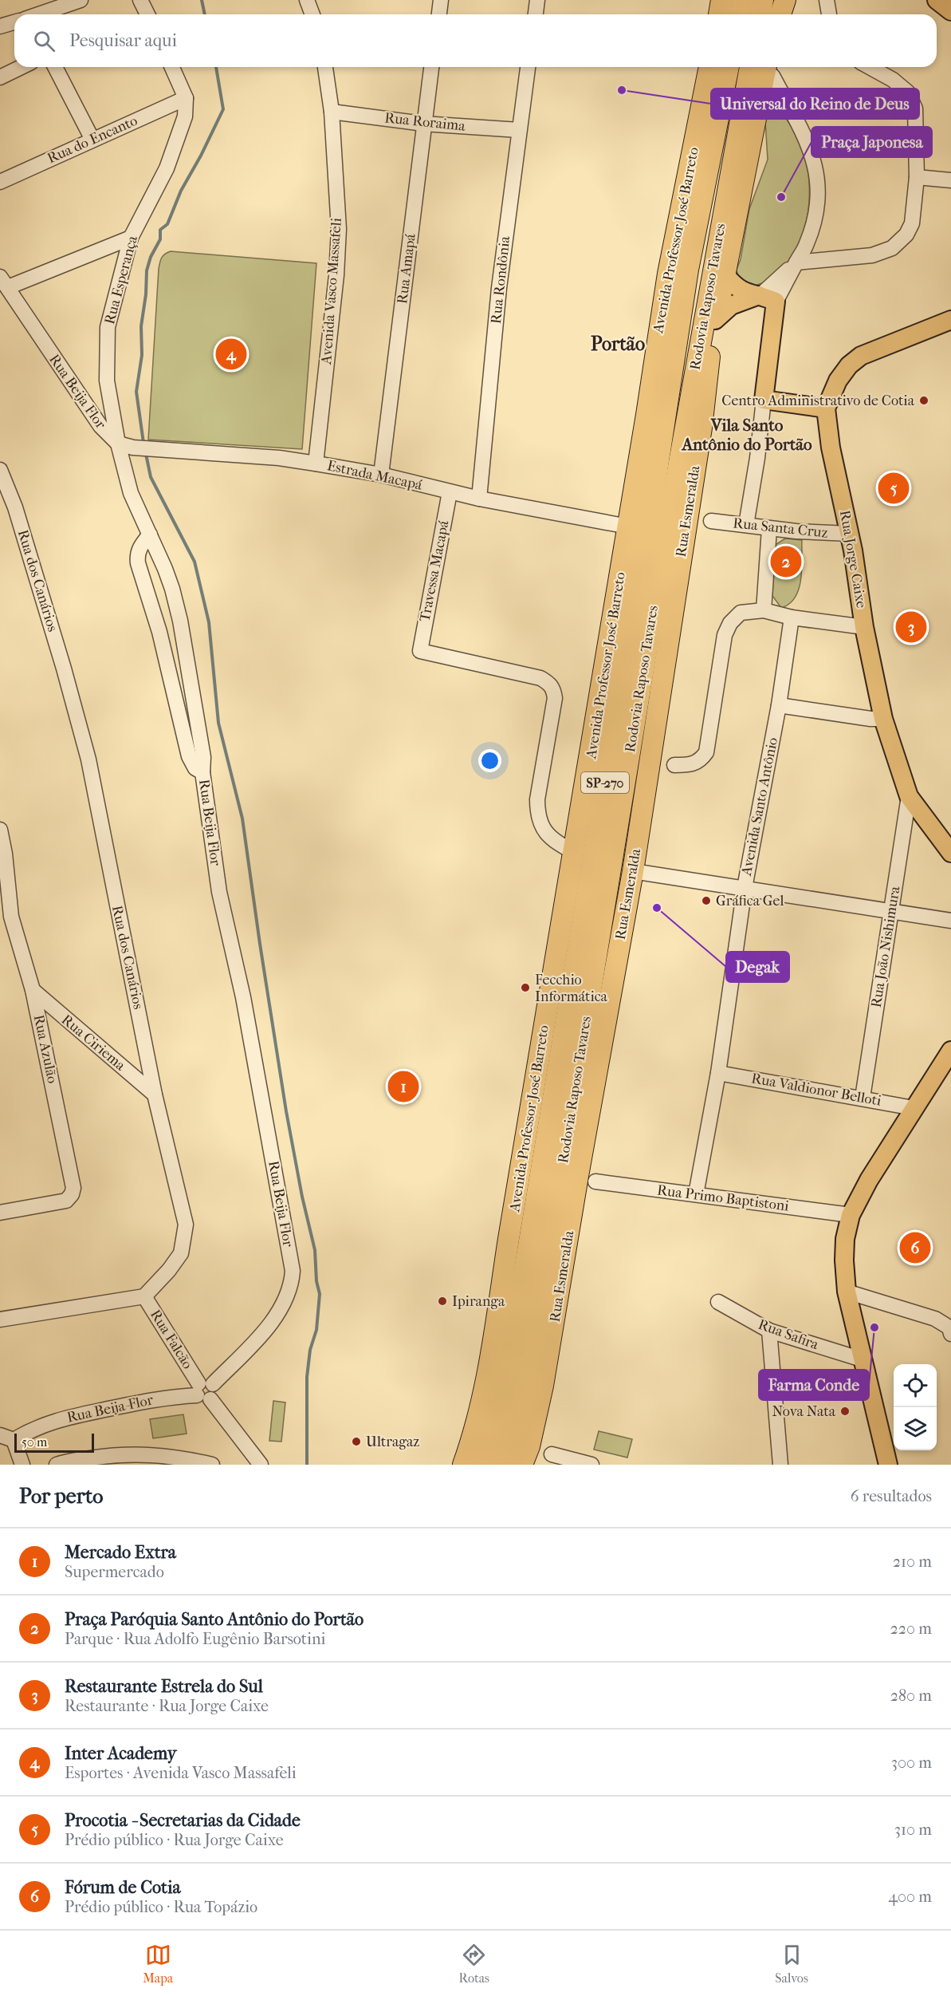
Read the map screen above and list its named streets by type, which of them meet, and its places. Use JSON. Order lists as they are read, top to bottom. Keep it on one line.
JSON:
{"streets":{"highway":["Avenida Professor José Barreto","Rodovia Raposo Tavares","Rua Esmeralda","SP-270"],"main road":["Rua Jorge Caixe"],"street":["Rua Roraima","Rua do Encanto","Rua Amapá","Rua Esperança","Rua Rondônia","Avenida Vasco Massafeli","Rua Beija Flor","Estrada Macapá","Rua Santa Cruz","Travessa Macapá","Rua dos Canários","Avenida Santo Antônio","Rua João Nishimura","Rua Ciriema","Rua Azulão","Rua Valdionor Belloti","Rua Primo Baptistoni","Rua Safira","Rua Falcão","Rua Beija-Flor"]},"crossings":[["Rua Roraima","Rua Amapá"],["Rua Roraima","Rua Rondônia"],["Rua Roraima","Avenida Vasco Massafeli"],["Rua do Encanto","Rua Esperança"],["Avenida Professor José Barreto","Estrada Macapá"],["Avenida Professor José Barreto","Travessa Macapá"],["Rua Amapá","Estrada Macapá"],["Rua Esperança","Rua Beija Flor"],["Rua Esperança","Estrada Macapá"],["Rua Rondônia","Estrada Macapá"],["Avenida Vasco Massafeli","Estrada Macapá"],["Rua Beija Flor","Estrada Macapá"],["Rua Beija Flor","Rua Falcão"],["Rua Beija Flor","Rua Beija-Flor"],["Estrada Macapá","Travessa Macapá"],["Rua Santa Cruz","Rua Jorge Caixe"],["Rua Jorge Caixe","Rua João Nishimura"],["Rua dos Canários","Rua Ciriema"],["Rua dos Canários","Rua Falcão"],["Avenida Santo Antônio","Rua Valdionor Belloti"],["Avenida Santo Antônio","Rua Primo Baptistoni"],["Rua João Nishimura","Rua Valdionor Belloti"],["Rua Ciriema","Rua Azulão"],["Rua Falcão","Rua Beija-Flor"]],"districts":["Portão","Vila Santo Antônio do Portão"],"places":["Universal do Reino de Deus","Praça Japonesa","Centro Administrativo de Cotia","Gráfica Gel","Degak","Fecchio Informática","Ipiranga","Farma Conde","Nova Nata","Ultragaz"],"scale_bar":"50 m","page":{"search":"Pesquisar aqui","pins":["4","5","2","3","1","6"],"scale":"50 m","heading":["Por perto","6 resultados"],"list":[{"mark":"1","name":"Mercado Extra","note":"Supermercado","value":"210 m"},{"mark":"2","name":"Praça Paróquia Santo Antônio do Portão","note":"Parque · Rua Adolfo Eugênio Barsotini","value":"220 m"},{"mark":"3","name":"Restaurante Estrela do Sul","note":"Restaurante · Rua Jorge Caixe","value":"280 m"},{"mark":"4","name":"Inter Academy","note":"Esportes · Avenida Vasco Massafeli","value":"300 m"},{"mark":"5","name":"Procotia - Secretarias da Cidade","note":"Prédio público · Rua Jorge Caixe","value":"310 m"},{"mark":"6","name":"Fórum de Cotia","note":"Prédio público · Rua Topázio","value":"400 m"}],"nav":["Mapa","Rotas","Salvos"]}}
